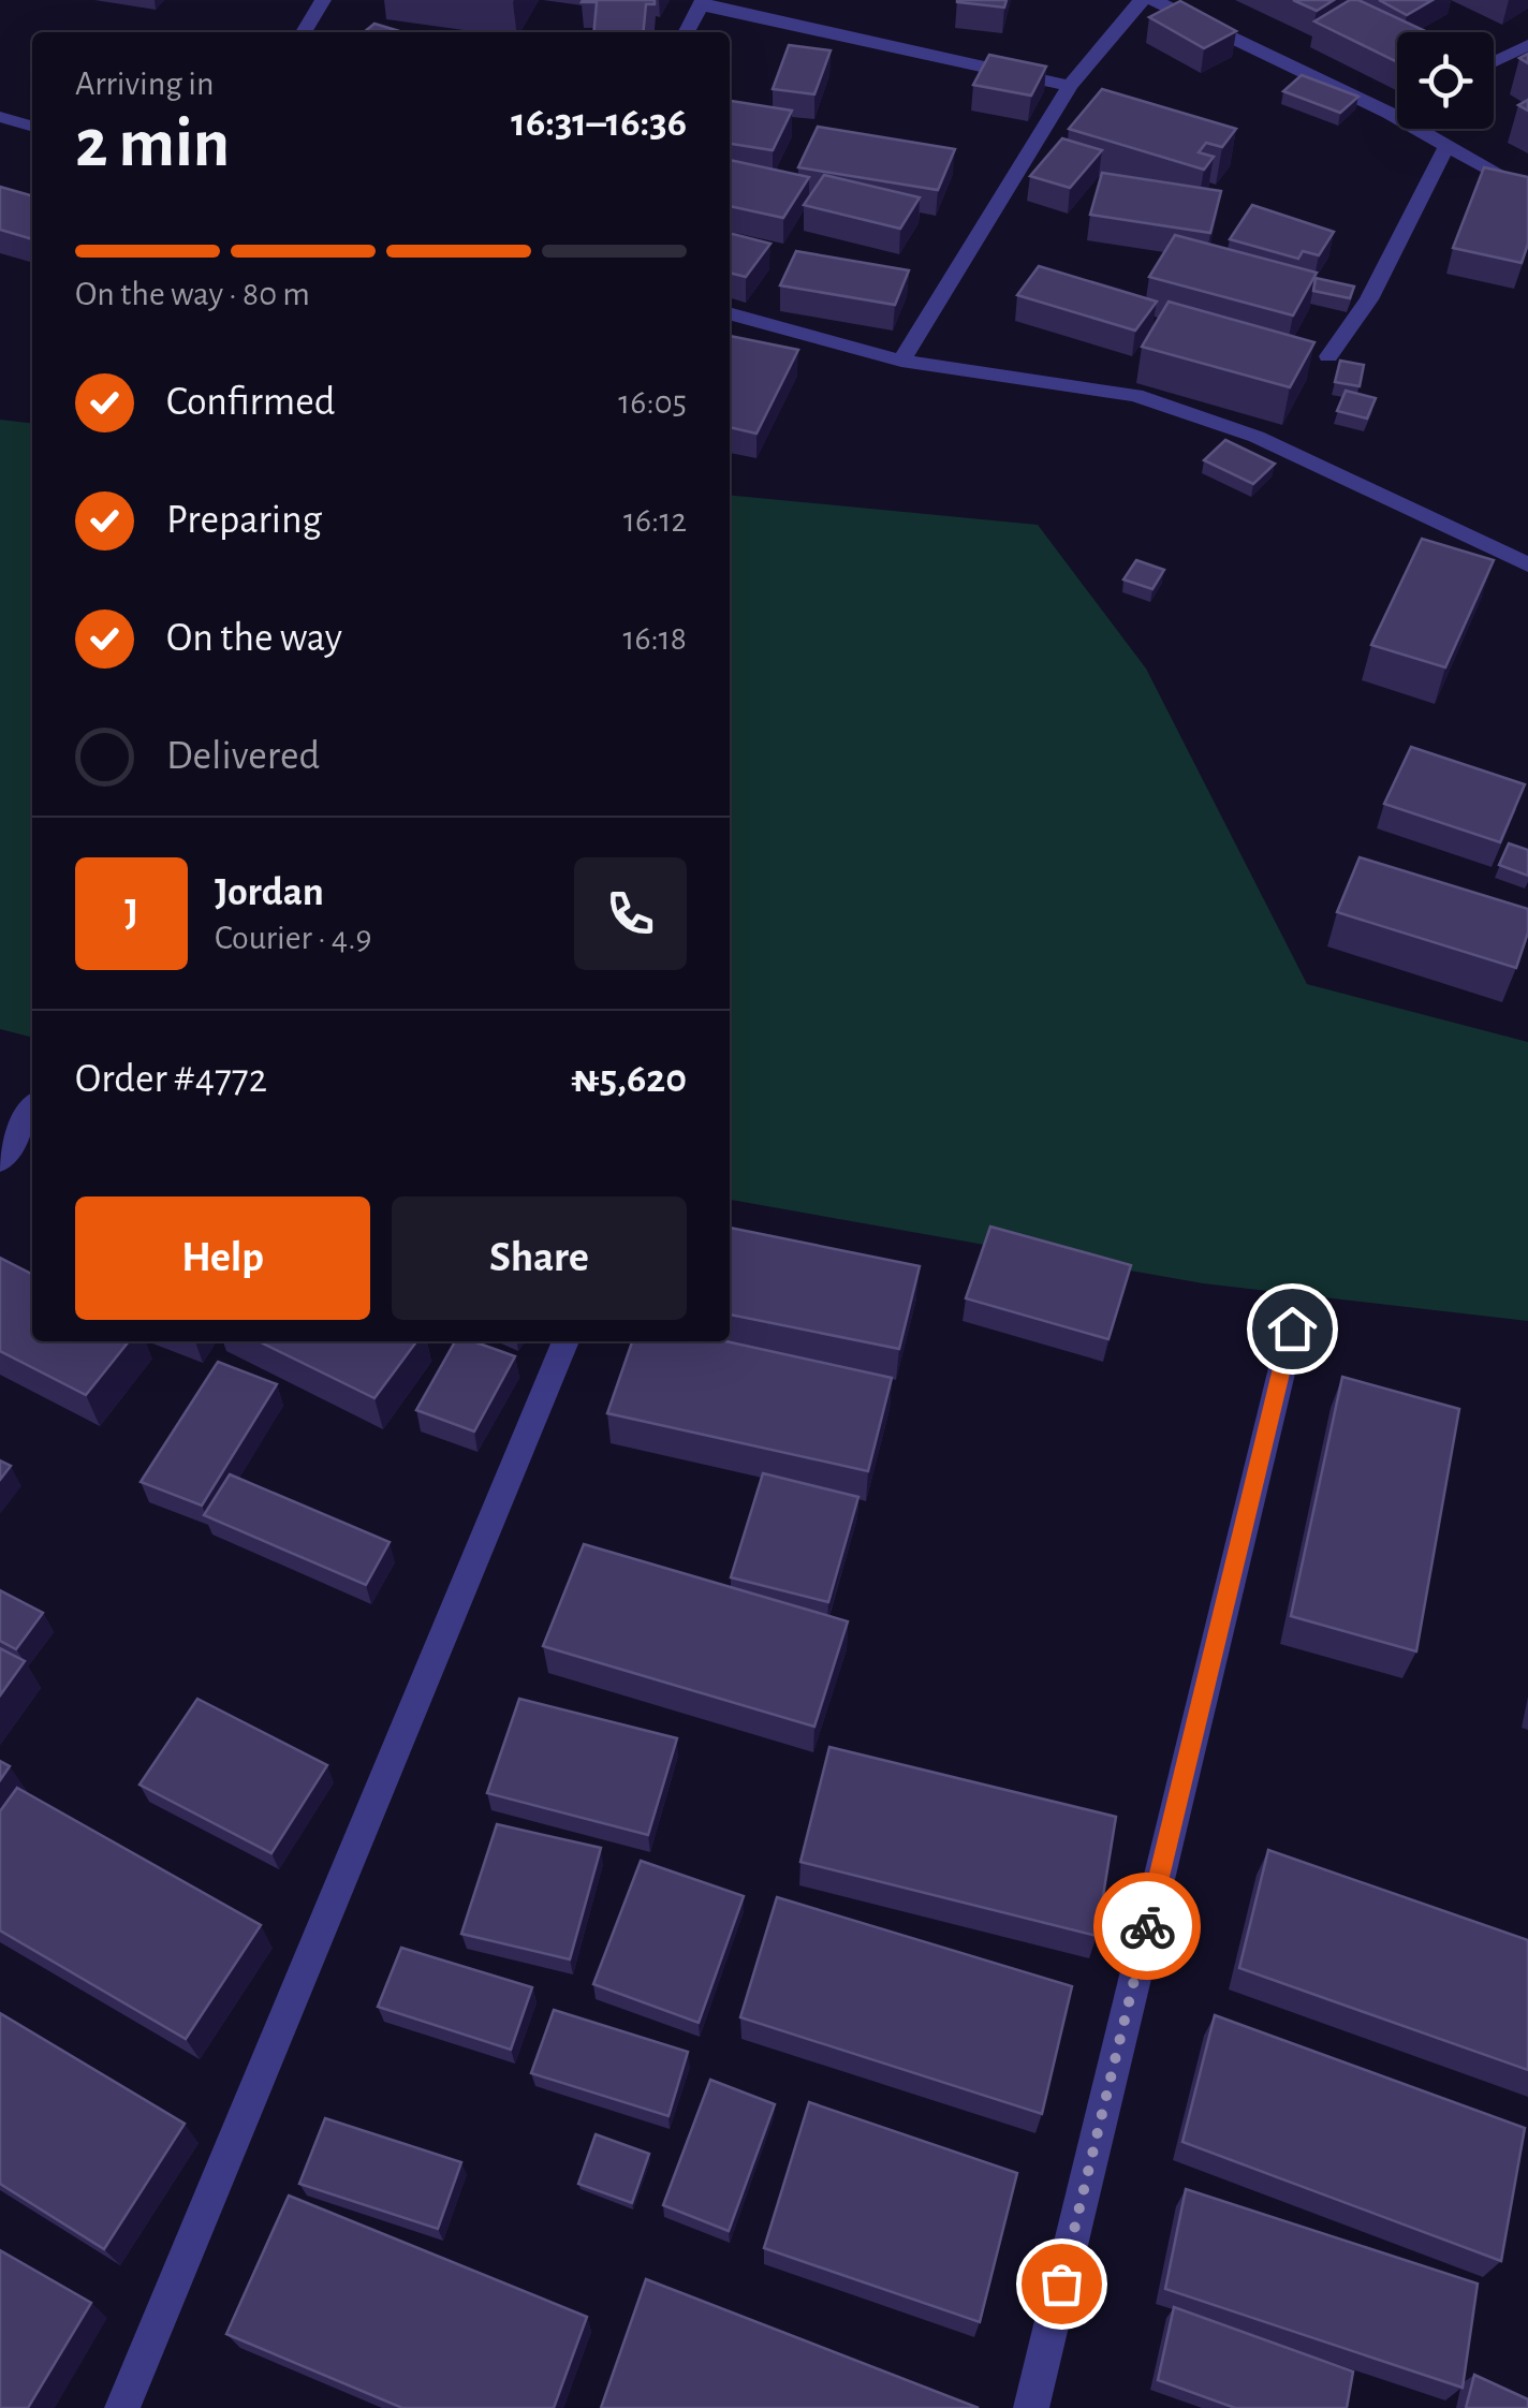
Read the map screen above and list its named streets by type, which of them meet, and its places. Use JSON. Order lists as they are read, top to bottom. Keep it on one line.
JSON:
{"page":{"heading":["2 min","Arriving in","16:31–16:36"],"panel":["Jordan","Courier · 4.9","Order #4772","₦5,620"],"bar":"On the way · 80 m","list":[["Confirmed","16:05"],["Preparing","16:12"],["On the way","16:18"],"Delivered"],"round":"J","buttons":["Help","Share"]}}
